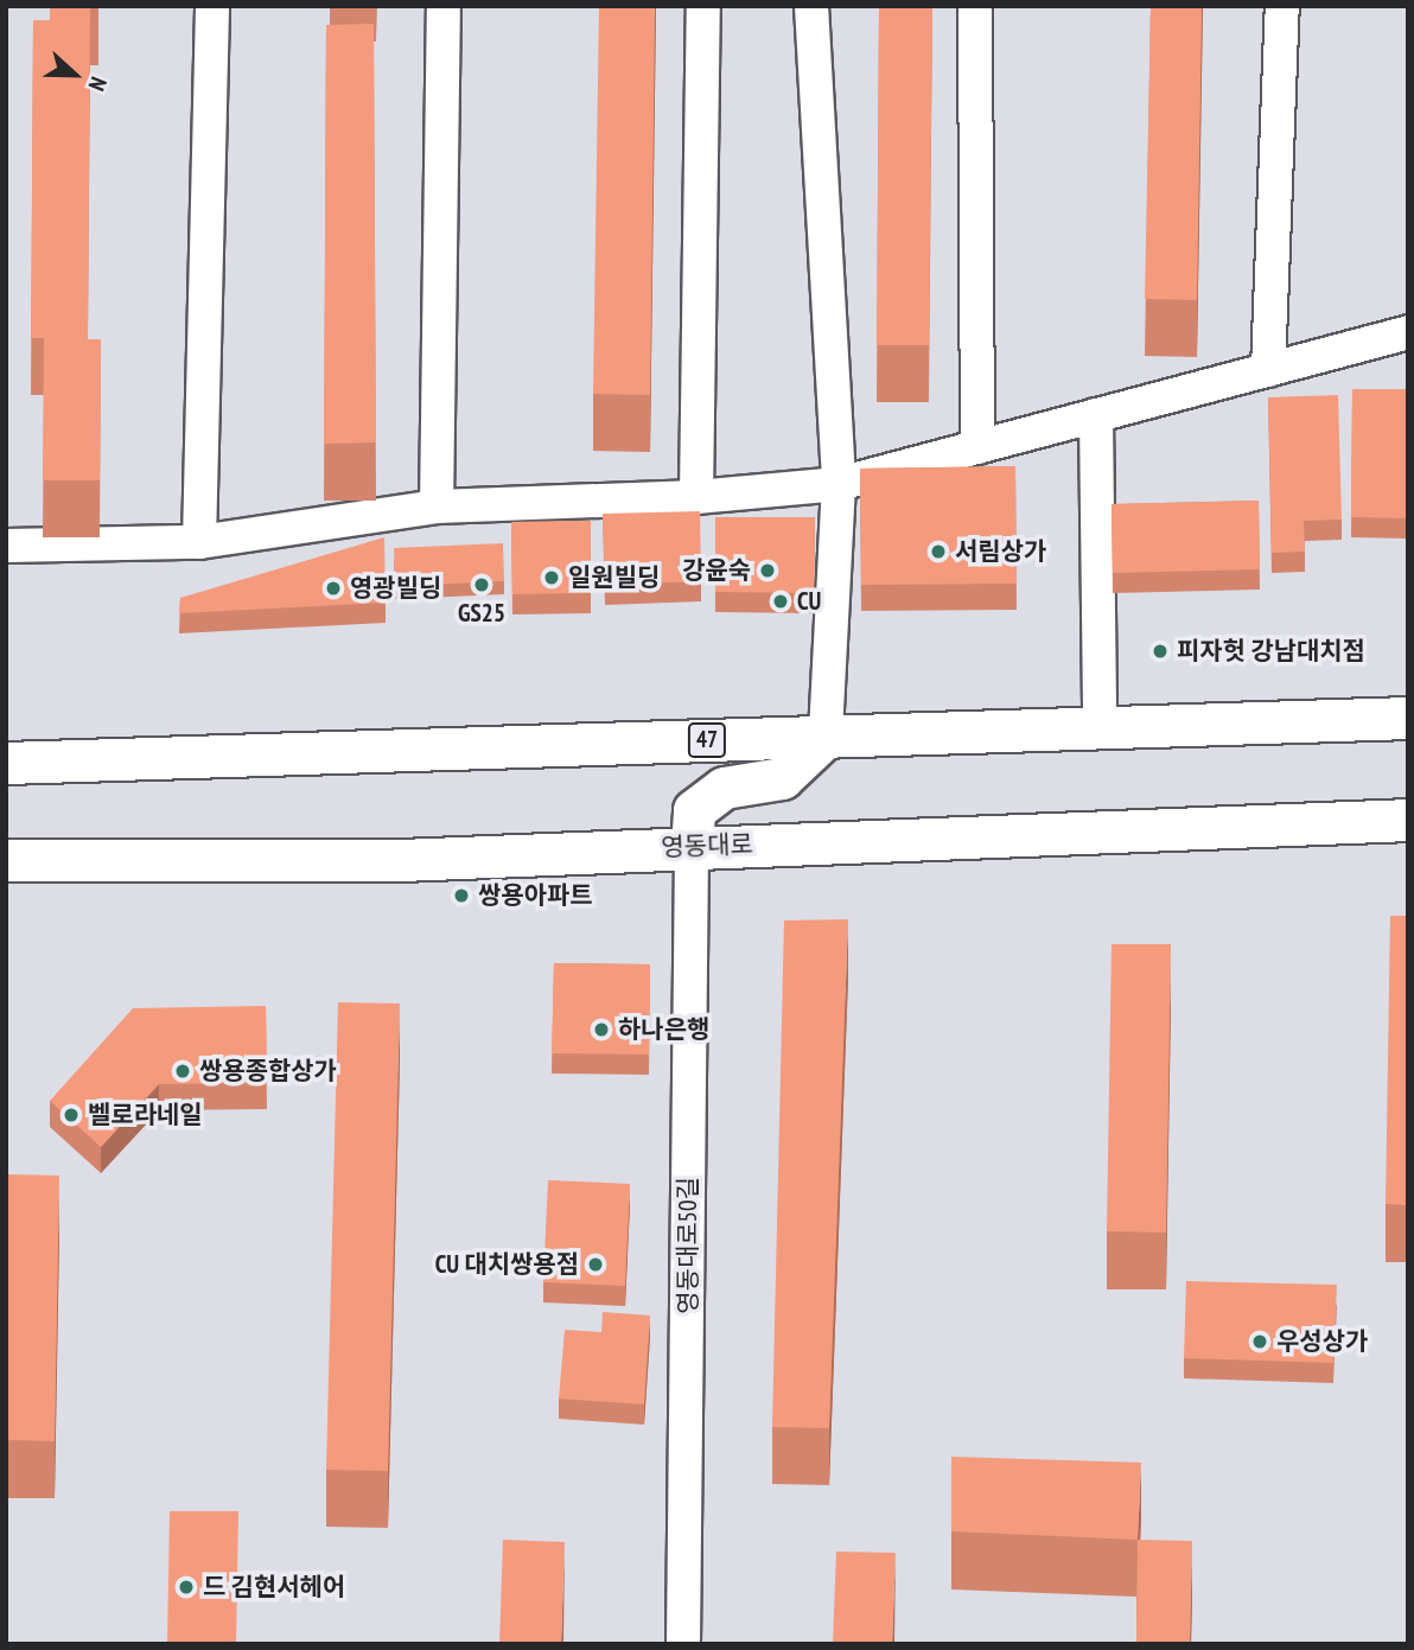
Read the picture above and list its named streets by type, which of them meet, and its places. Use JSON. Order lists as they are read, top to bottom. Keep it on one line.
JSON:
{"streets":{"main road":["47","영동대로"],"street":["영동대로50길"]},"crossings":[["영동대로","영동대로50길"]],"places":["서림상가","강윤숙","일원빌딩","GS25","영광빌딩","CU","피자헛 강남대치점","쌍용아파트","하나은행","쌍용종합상가","벨로라네일","CU 대치쌍용점","우성상가","드 김현서헤어"],"north":"right"}
